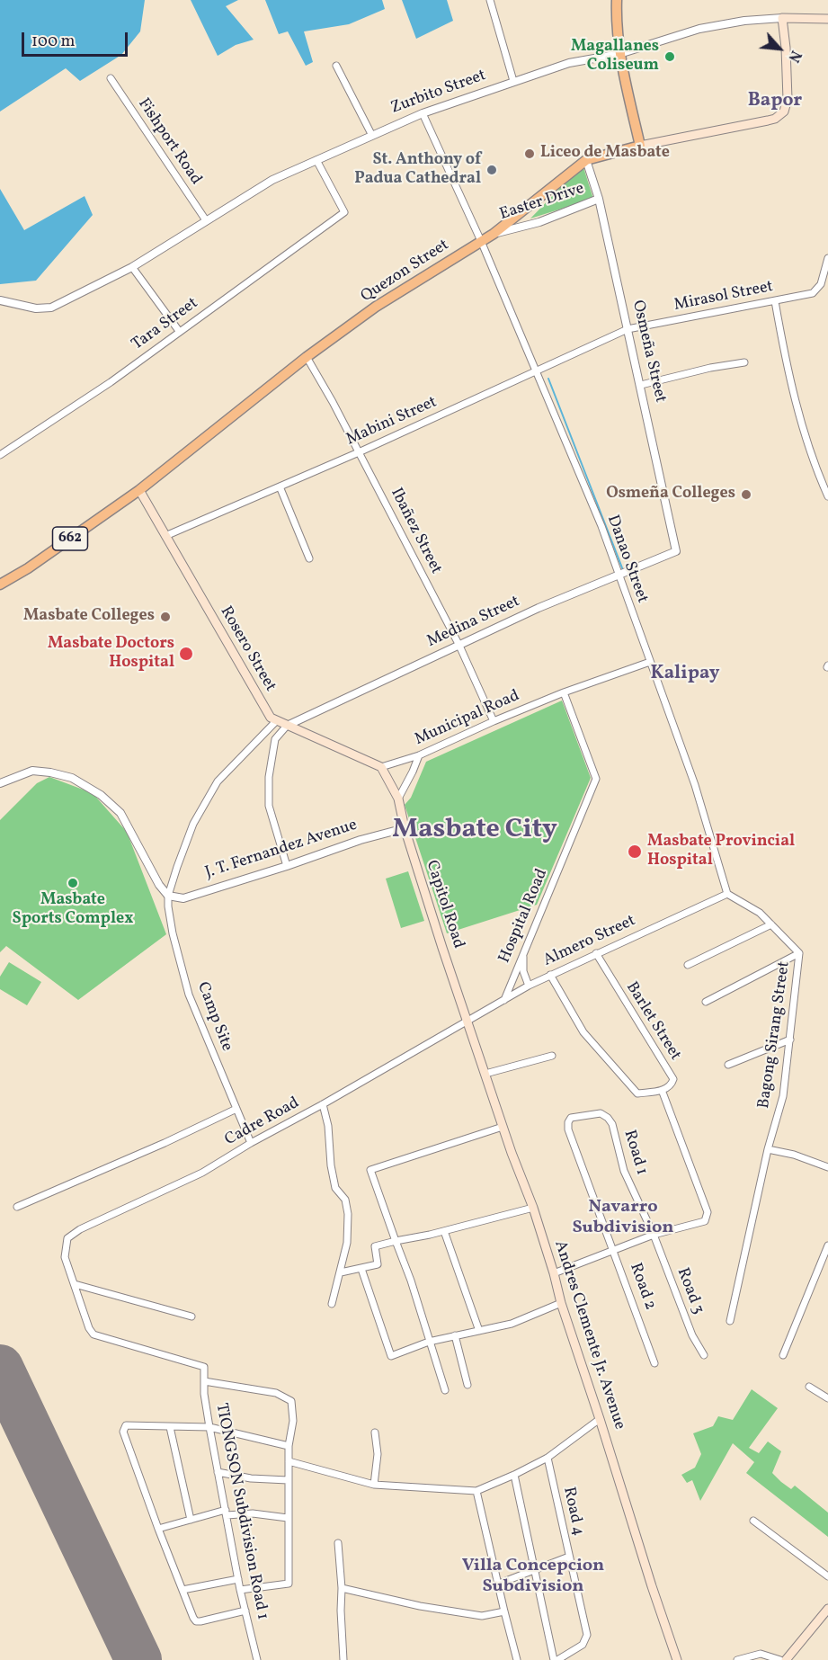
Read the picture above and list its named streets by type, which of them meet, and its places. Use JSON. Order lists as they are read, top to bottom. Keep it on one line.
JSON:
{"streets":{"main road":["Quezon Street","662","Rosero Street","Capitol Road","Andres Clemente Jr. Avenue"],"street":["Zurbito Street","Fishport Road","Easter Drive","Mirasol Street","Tara Street","Osmeña Street","Mabini Street","Ibañez Street","Danao Street","Medina Street","Municipal Road","J. T. Fernandez Avenue","Hospital Road","Almero Street","Camp Site","Barlet Street","Bagong Sirang Street","Cadre Road","Road 1","Road 2","Road 3","TIONGSON Subdivision Road 1","Road 4"]},"crossings":[["Zurbito Street","Fishport Road"],["Zurbito Street","Quezon Street"],["Zurbito Street","Tara Street"],["Zurbito Street","Danao Street"],["Easter Drive","Quezon Street"],["Easter Drive","Osmeña Street"],["Quezon Street","Osmeña Street"],["Quezon Street","Ibañez Street"],["Quezon Street","Danao Street"],["Quezon Street","Rosero Street"],["Mirasol Street","Osmeña Street"],["Mirasol Street","Mabini Street"],["Osmeña Street","Mabini Street"],["Osmeña Street","Medina Street"],["Mabini Street","Ibañez Street"],["Mabini Street","Danao Street"],["Mabini Street","Rosero Street"],["Ibañez Street","Medina Street"],["Ibañez Street","Municipal Road"],["Danao Street","Medina Street"],["Danao Street","Municipal Road"],["Danao Street","Almero Street"],["Danao Street","Bagong Sirang Street"],["Medina Street","Rosero Street"],["Rosero Street","Municipal Road"],["Rosero Street","Capitol Road"],["Rosero Street","Camp Site"],["Municipal Road","Capitol Road"],["Municipal Road","Hospital Road"],["J. T. Fernandez Avenue","Capitol Road"],["J. T. Fernandez Avenue","Camp Site"],["Capitol Road","Almero Street"],["Capitol Road","Cadre Road"],["Capitol Road","Andres Clemente Jr. Avenue"],["Hospital Road","Almero Street"],["Almero Street","Barlet Street"],["Almero Street","Bagong Sirang Street"],["Almero Street","Cadre Road"],["Almero Street","Andres Clemente Jr. Avenue"],["Camp Site","Cadre Road"],["Cadre Road","Andres Clemente Jr. Avenue"],["Cadre Road","TIONGSON Subdivision Road 1"],["Road 1","Road 2"],["Road 1","Road 3"]],"districts":["Bapor","Kalipay","Masbate City","Navarro Subdivision","Villa Concepcion Subdivision"],"places":["Magallanes Coliseum","Liceo de Masbate","St. Anthony of Padua Cathedral","Osmeña Colleges","Masbate Colleges","Masbate Doctors Hospital","Masbate Provincial Hospital","Masbate Sports Complex"],"scale_bar":"100 m","north":"bottom right"}
